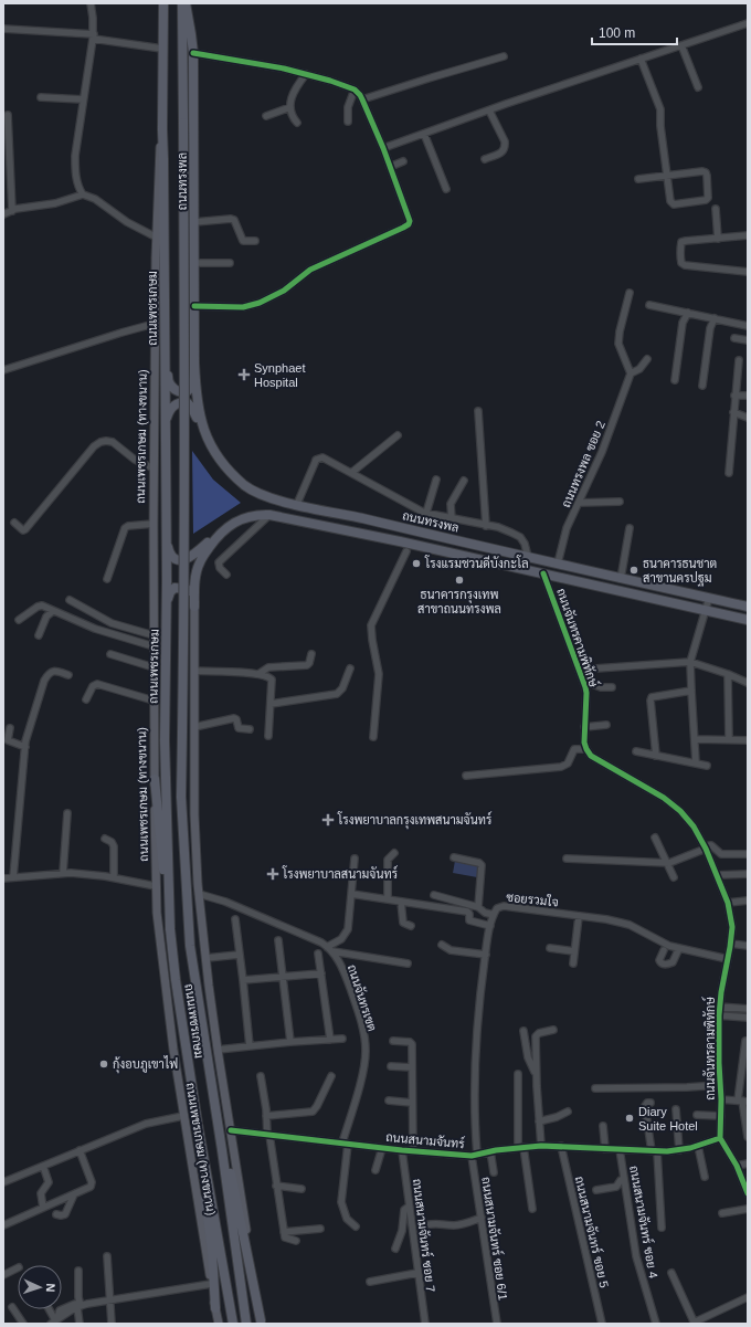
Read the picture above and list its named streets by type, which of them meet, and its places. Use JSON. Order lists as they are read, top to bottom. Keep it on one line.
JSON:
{"streets":{"highway":["ถนนทรงพล","ถนนเพชรเกษม"],"main road":["ถนนเพชรเกษม (ทางขนาน)"],"street":["ถนนทรงพล ซอย 2","ถนนจันทรคามพิทักษ์","ซอยรวมใจ","ถนนจันทรเขต","ถนนสนามจันทร์","ถนนสนามจันทร์ ซอย 4","ถนนสนามจันทร์ ซอย 5","ถนนสนามจันทร์ ซอย 7","ถนนสนามจันทร์ ซอย 6/1"]},"crossings":[["ถนนทรงพล","ถนนทรงพล ซอย 2"],["ถนนเพชรเกษม","ถนนเพชรเกษม (ทางขนาน)"],["ถนนจันทรคามพิทักษ์","ซอยรวมใจ"],["ถนนจันทรคามพิทักษ์","ถนนสนามจันทร์"],["ซอยรวมใจ","ถนนสนามจันทร์"],["ซอยรวมใจ","ถนนสนามจันทร์ ซอย 6/1"],["ถนนจันทรเขต","ถนนสนามจันทร์"],["ถนนสนามจันทร์","ถนนสนามจันทร์ ซอย 4"],["ถนนสนามจันทร์","ถนนสนามจันทร์ ซอย 5"],["ถนนสนามจันทร์","ถนนสนามจันทร์ ซอย 7"],["ถนนสนามจันทร์","ถนนสนามจันทร์ ซอย 6/1"]],"places":{"health":["Synphaet Hospital","โรงพยาบาลกรุงเทพสนามจันทร์","โรงพยาบาลสนามจันทร์"],"other":["โรงแรมชวนดีบังกะโล","ธนาคารธนชาต สาขานครปฐม","ธนาคารกรุงเทพ สาขาถนนทรงพล","กุ้งอบภูเขาไฟ","Diary Suite Hotel"]},"scale_bar":"100 m","north":"right"}
